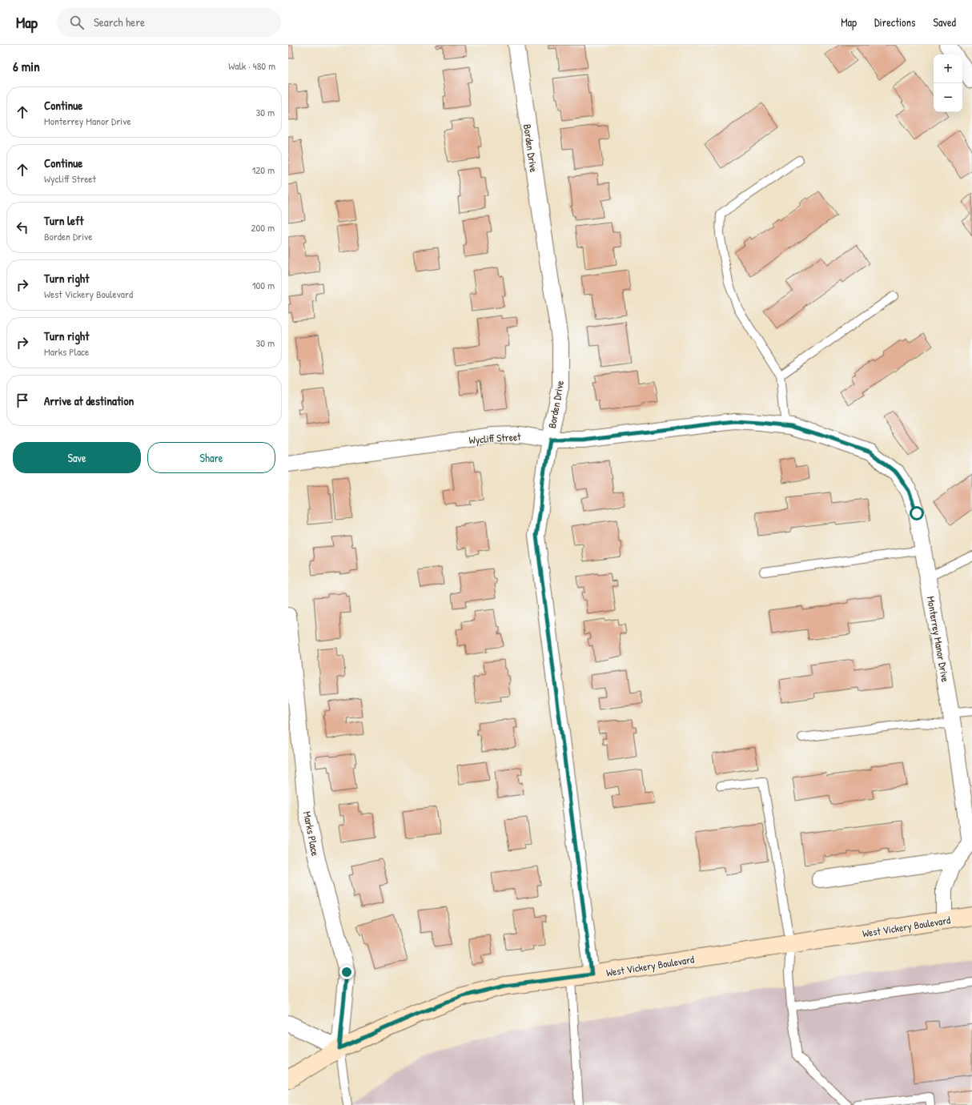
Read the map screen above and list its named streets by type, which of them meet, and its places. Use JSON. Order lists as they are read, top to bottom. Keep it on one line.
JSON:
{"streets":{"main road":["West Vickery Boulevard"],"street":["Borden Drive","Wycliff Street","Monterrey Manor Drive","Marks Place"]},"crossings":[["Borden Drive","Wycliff Street"],["Borden Drive","West Vickery Boulevard"],["Wycliff Street","Monterrey Manor Drive"],["Monterrey Manor Drive","West Vickery Boulevard"],["Marks Place","West Vickery Boulevard"]],"page":{"header":"Map","search":"Search here","nav":["Map","Directions","Saved"],"heading":["6 min","Walk · 480 m"],"map_buttons":["+","−"],"list":[["Continue","Monterrey Manor Drive","30 m"],["Continue","Wycliff Street","120 m"],["Turn left","Borden Drive","200 m"],["Turn right","West Vickery Boulevard","100 m"],["Turn right","Marks Place","30 m"],"Arrive at destination"],"buttons":["Save","Share"]}}
